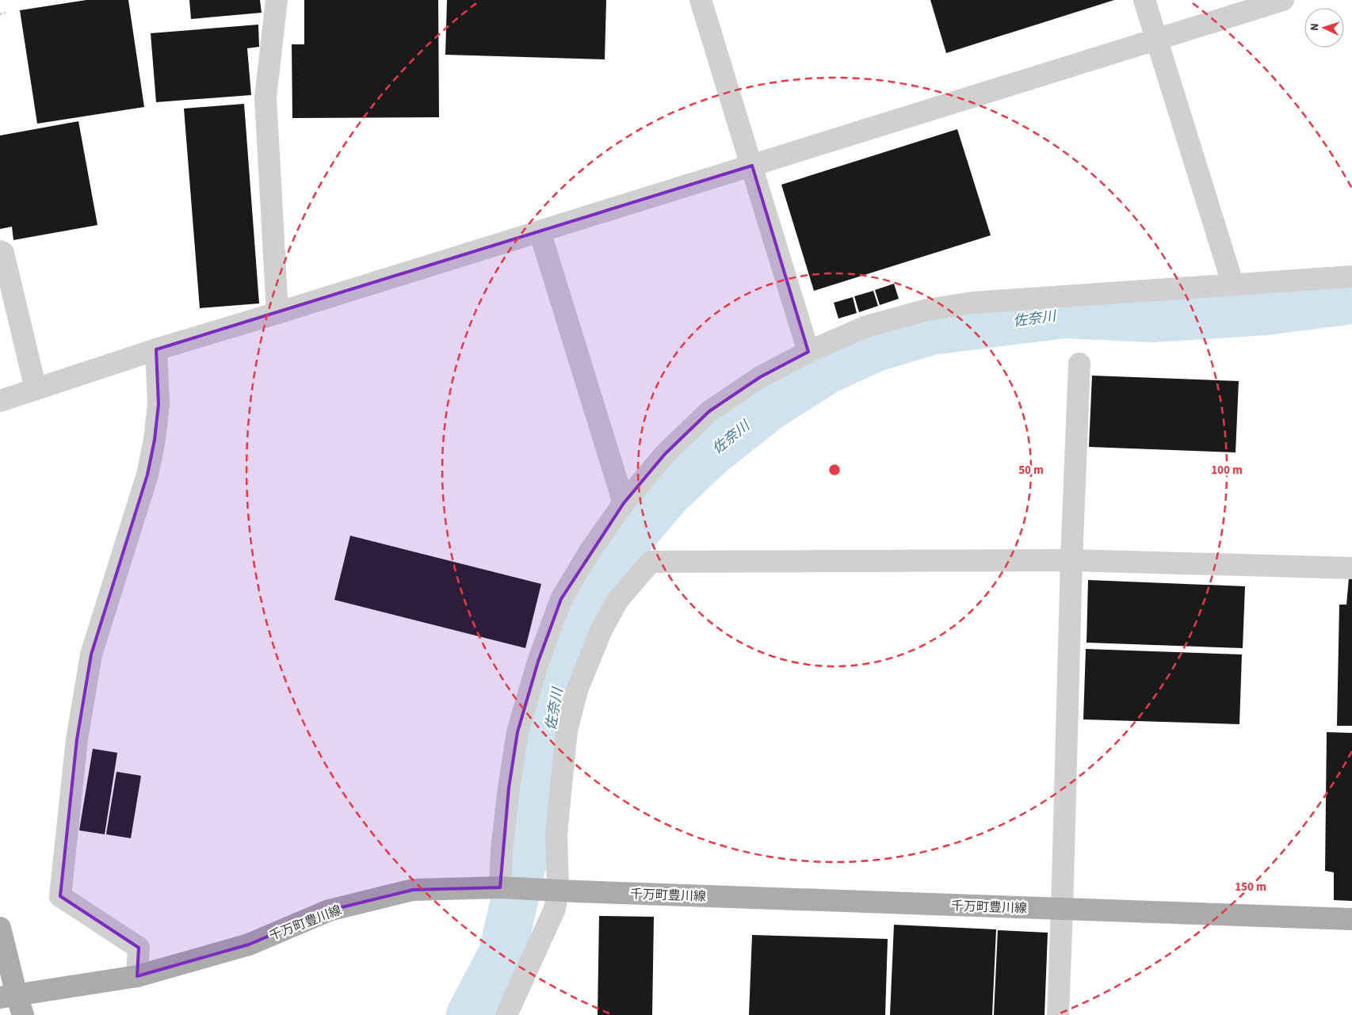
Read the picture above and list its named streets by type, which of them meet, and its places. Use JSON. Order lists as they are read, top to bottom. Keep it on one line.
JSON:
{"streets":{"main road":["千万町豊川線"]},"water":["佐奈川"],"north":"left","rings":["50 m","100 m","150 m"]}
